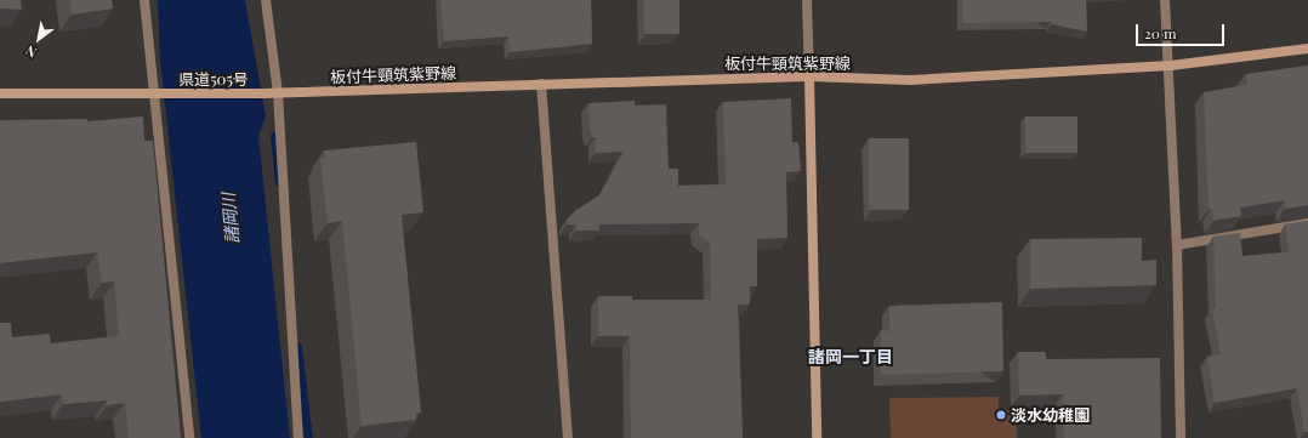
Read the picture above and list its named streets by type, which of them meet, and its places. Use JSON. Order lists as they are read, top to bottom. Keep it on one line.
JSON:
{"streets":{"main road":["板付牛頸筑紫野線","県道505号"]},"crossings":[["板付牛頸筑紫野線","県道505号"]],"districts":["諸岡一丁目"],"water":["諸岡川"],"places":["淡水幼稚園"],"scale_bar":"20 m","north":"bottom left"}
